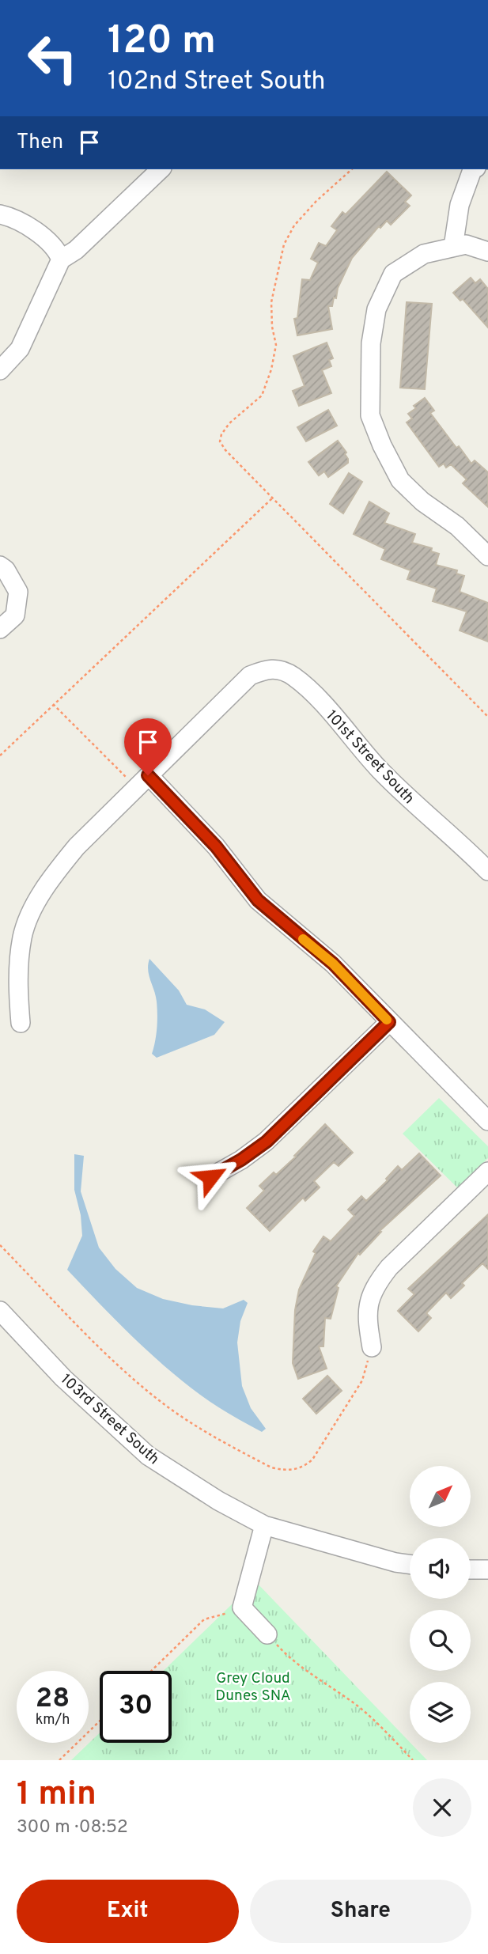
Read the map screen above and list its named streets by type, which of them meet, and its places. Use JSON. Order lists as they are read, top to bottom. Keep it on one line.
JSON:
{"streets":{"street":["101st Street South","103rd Street South"]},"parks":["Grey Cloud Dunes SNA"],"north":"top right","page":{"turn":["120 m","102nd Street South"],"then":"Then","speed":"28 km/h","limit":"30","heading":["1 min","300 m · 08:52"],"buttons":["Exit","Share"]}}
